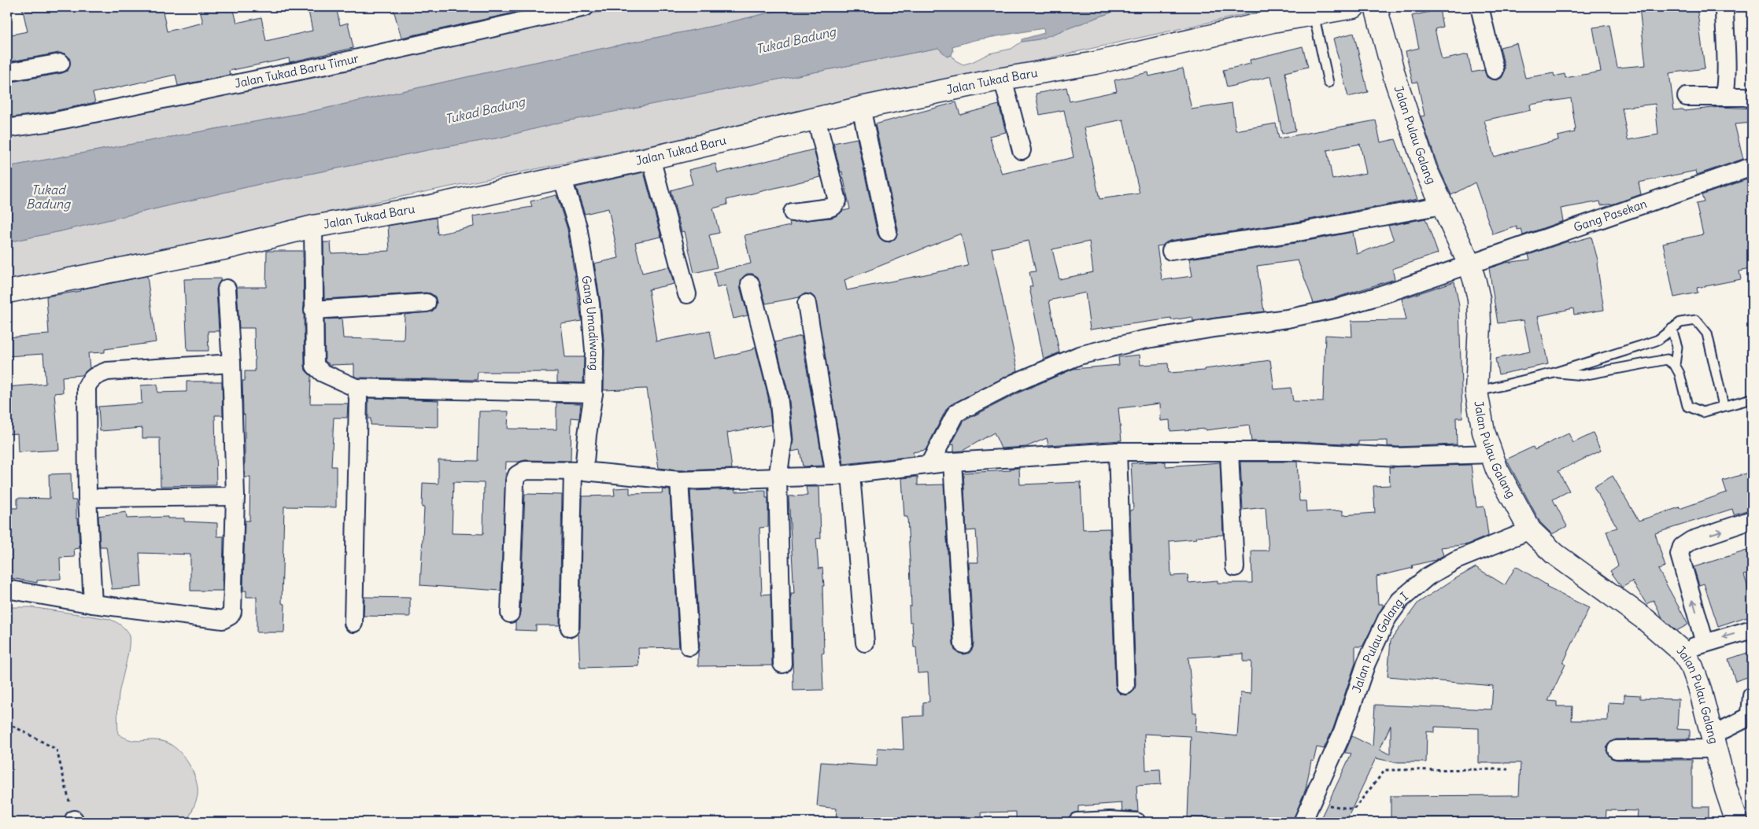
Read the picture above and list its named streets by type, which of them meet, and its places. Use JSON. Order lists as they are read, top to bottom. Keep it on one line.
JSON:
{"streets":{"street":["Jalan Tukad Baru Timur","Jalan Tukad Baru","Jalan Pulau Galang","Gang Pasekan","Gang Umadiwang","Jalan Pulau Galang I"]},"crossings":[["Jalan Tukad Baru","Gang Umadiwang"],["Jalan Pulau Galang","Gang Pasekan"],["Jalan Pulau Galang","Jalan Pulau Galang I"]],"water":["Tukad Badung"]}
